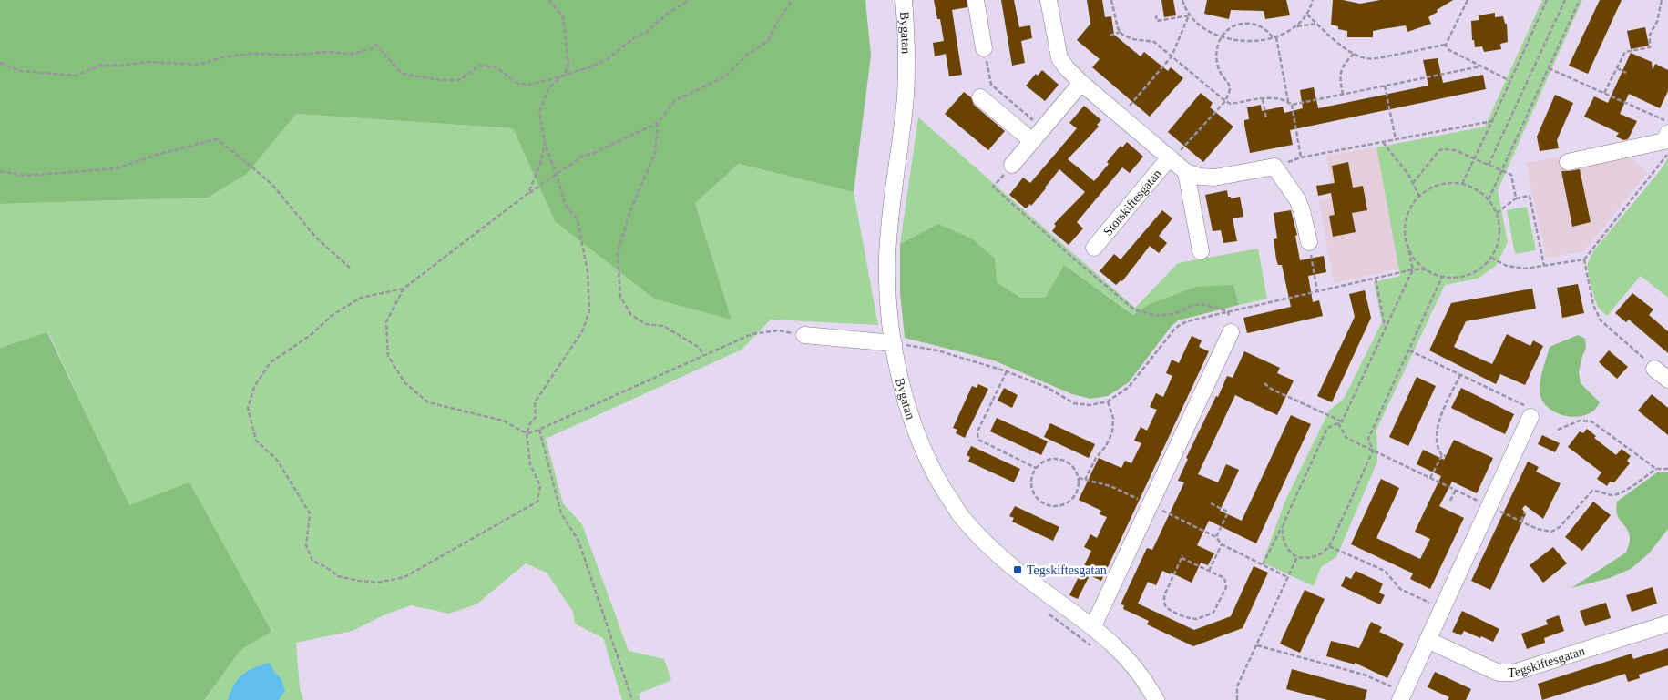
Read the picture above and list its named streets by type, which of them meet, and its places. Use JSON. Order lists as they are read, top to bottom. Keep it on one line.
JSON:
{"streets":{"street":["Bygatan","Storskiftesgatan","Tegskiftesgatan"]},"places":{"transit":["Tegskiftesgatan"]}}
